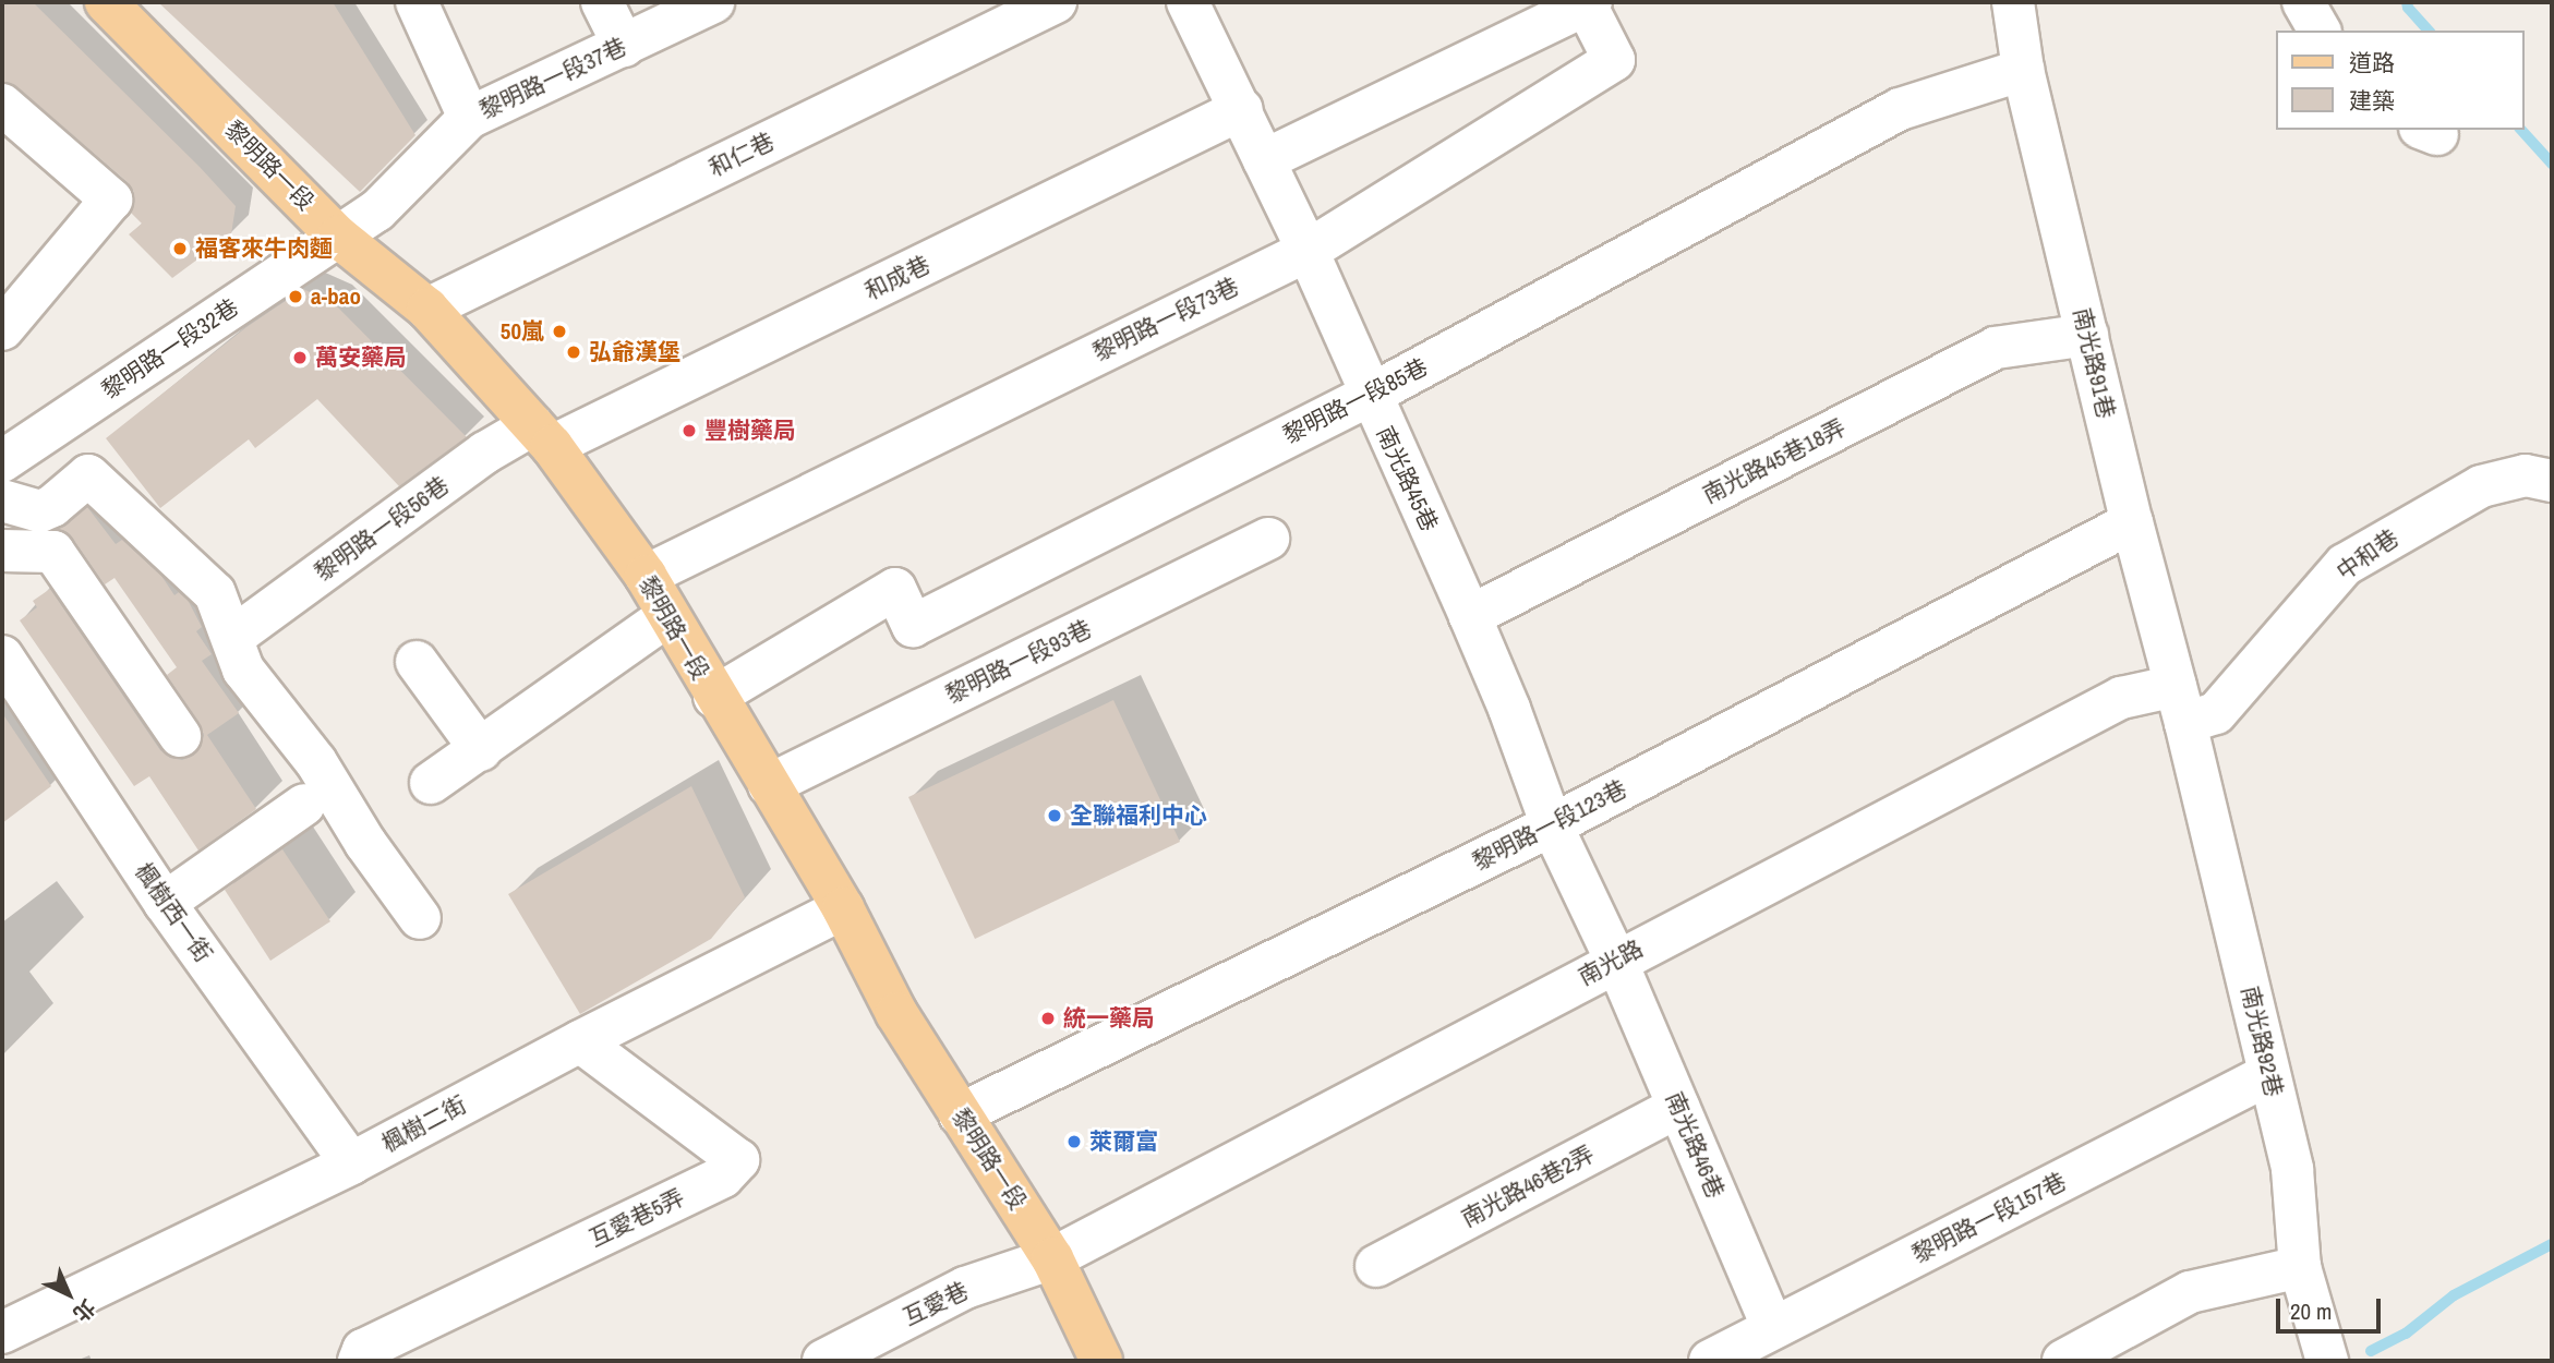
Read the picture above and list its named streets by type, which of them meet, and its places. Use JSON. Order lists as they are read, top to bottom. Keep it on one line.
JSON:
{"streets":{"main road":["黎明路一段"],"street":["黎明路一段37巷","和仁巷","和成巷","黎明路一段73巷","黎明路一段32巷","南光路91巷","黎明路一段85巷","南光路45巷18弄","南光路45巷","黎明路一段56巷","中和巷","黎明路一段93巷","黎明路一段123巷","楓樹西一街","南光路","南光路92巷","楓樹二街","南光路46巷","南光路46巷2弄","互愛巷5弄","黎明路一段157巷","互愛巷"]},"crossings":[["黎明路一段37巷","黎明路一段"],["黎明路一段37巷","黎明路一段32巷"],["和仁巷","黎明路一段"],["黎明路一段","和成巷"],["黎明路一段","黎明路一段73巷"],["黎明路一段","黎明路一段32巷"],["黎明路一段","黎明路一段85巷"],["黎明路一段","黎明路一段56巷"],["黎明路一段","黎明路一段93巷"],["黎明路一段","黎明路一段123巷"],["黎明路一段","南光路"],["黎明路一段","楓樹二街"],["黎明路一段","互愛巷"],["和成巷","南光路45巷"],["和成巷","黎明路一段56巷"],["黎明路一段73巷","南光路45巷"],["南光路91巷","黎明路一段85巷"],["南光路91巷","南光路45巷18弄"],["南光路91巷","中和巷"],["南光路91巷","黎明路一段123巷"],["南光路91巷","南光路"],["南光路91巷","南光路92巷"],["黎明路一段85巷","南光路45巷"],["南光路45巷18弄","南光路45巷"],["南光路45巷","黎明路一段123巷"],["南光路45巷","南光路"],["南光路45巷","南光路46巷"],["中和巷","南光路"],["中和巷","南光路92巷"],["楓樹西一街","楓樹二街"],["南光路","南光路92巷"],["南光路","南光路46巷"],["南光路","互愛巷"],["南光路92巷","黎明路一段157巷"],["楓樹二街","互愛巷5弄"],["南光路46巷","南光路46巷2弄"],["南光路46巷","黎明路一段157巷"]],"places":["福客來牛肉麵","a-bao","50嵐","弘爺漢堡","萬安藥局","豐樹藥局","全聯福利中心","統一藥局","萊爾富"],"legend":["道路","建築"],"scale_bar":"20 m","north":"bottom right"}
